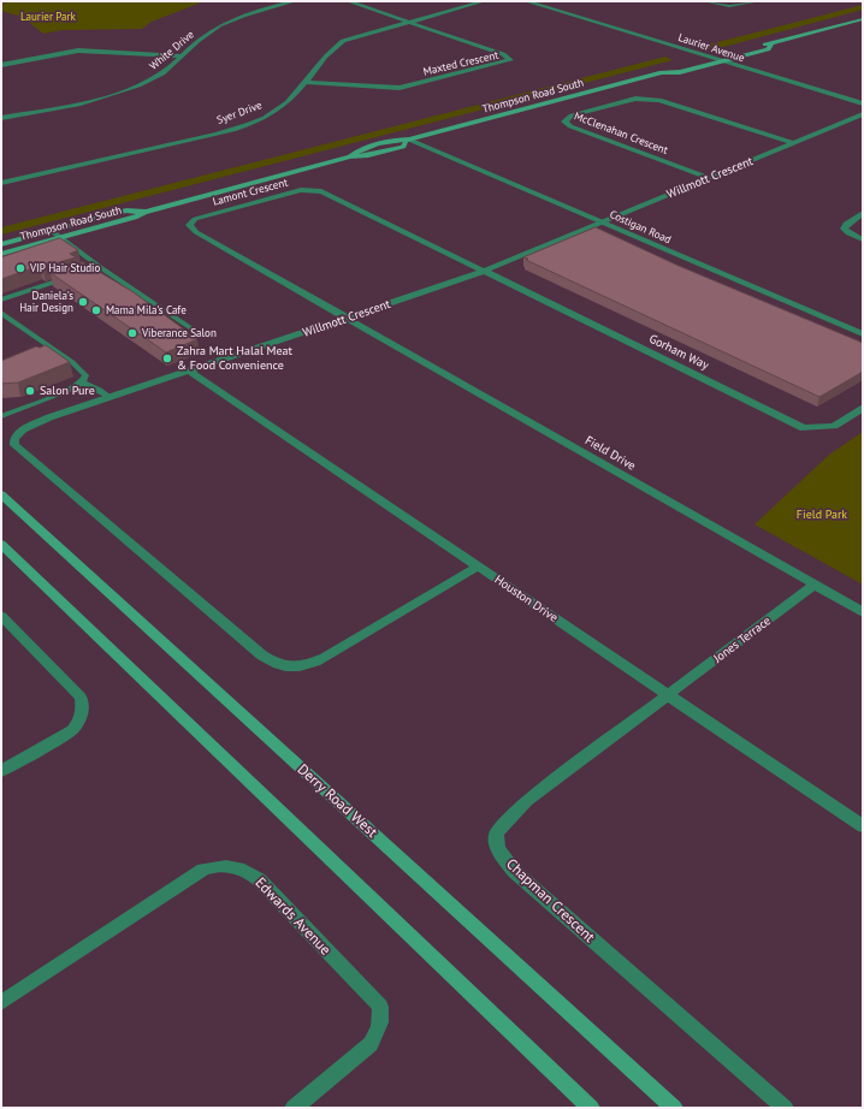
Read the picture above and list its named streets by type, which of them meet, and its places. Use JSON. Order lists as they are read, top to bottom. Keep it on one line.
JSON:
{"streets":{"main road":["Thompson Road South","Derry Road West"],"street":["Laurier Avenue","White Drive","Maxted Crescent","Syer Drive","McClenahan Crescent","Willmott Crescent","Lamont Crescent","Costigan Road","Gorham Way","Field Drive","Houston Drive","Jones Terrace","Chapman Crescent","Edwards Avenue"]},"crossings":[["Laurier Avenue","Thompson Road South"],["Maxted Crescent","Syer Drive"],["Thompson Road South","Costigan Road"],["McClenahan Crescent","Willmott Crescent"],["Willmott Crescent","Lamont Crescent"],["Willmott Crescent","Costigan Road"],["Willmott Crescent","Gorham Way"],["Willmott Crescent","Field Drive"],["Willmott Crescent","Houston Drive"],["Lamont Crescent","Gorham Way"],["Lamont Crescent","Field Drive"],["Field Drive","Jones Terrace"],["Houston Drive","Jones Terrace"],["Houston Drive","Chapman Crescent"],["Jones Terrace","Chapman Crescent"]],"parks":["Laurier Park","Field Park"],"places":["VIP Hair Studio","Daniela's Hair Design","Mama Mila's Cafe","Viberance Salon","Zahra Mart Halal Meat & Food Convenience","Salon Pure"]}
